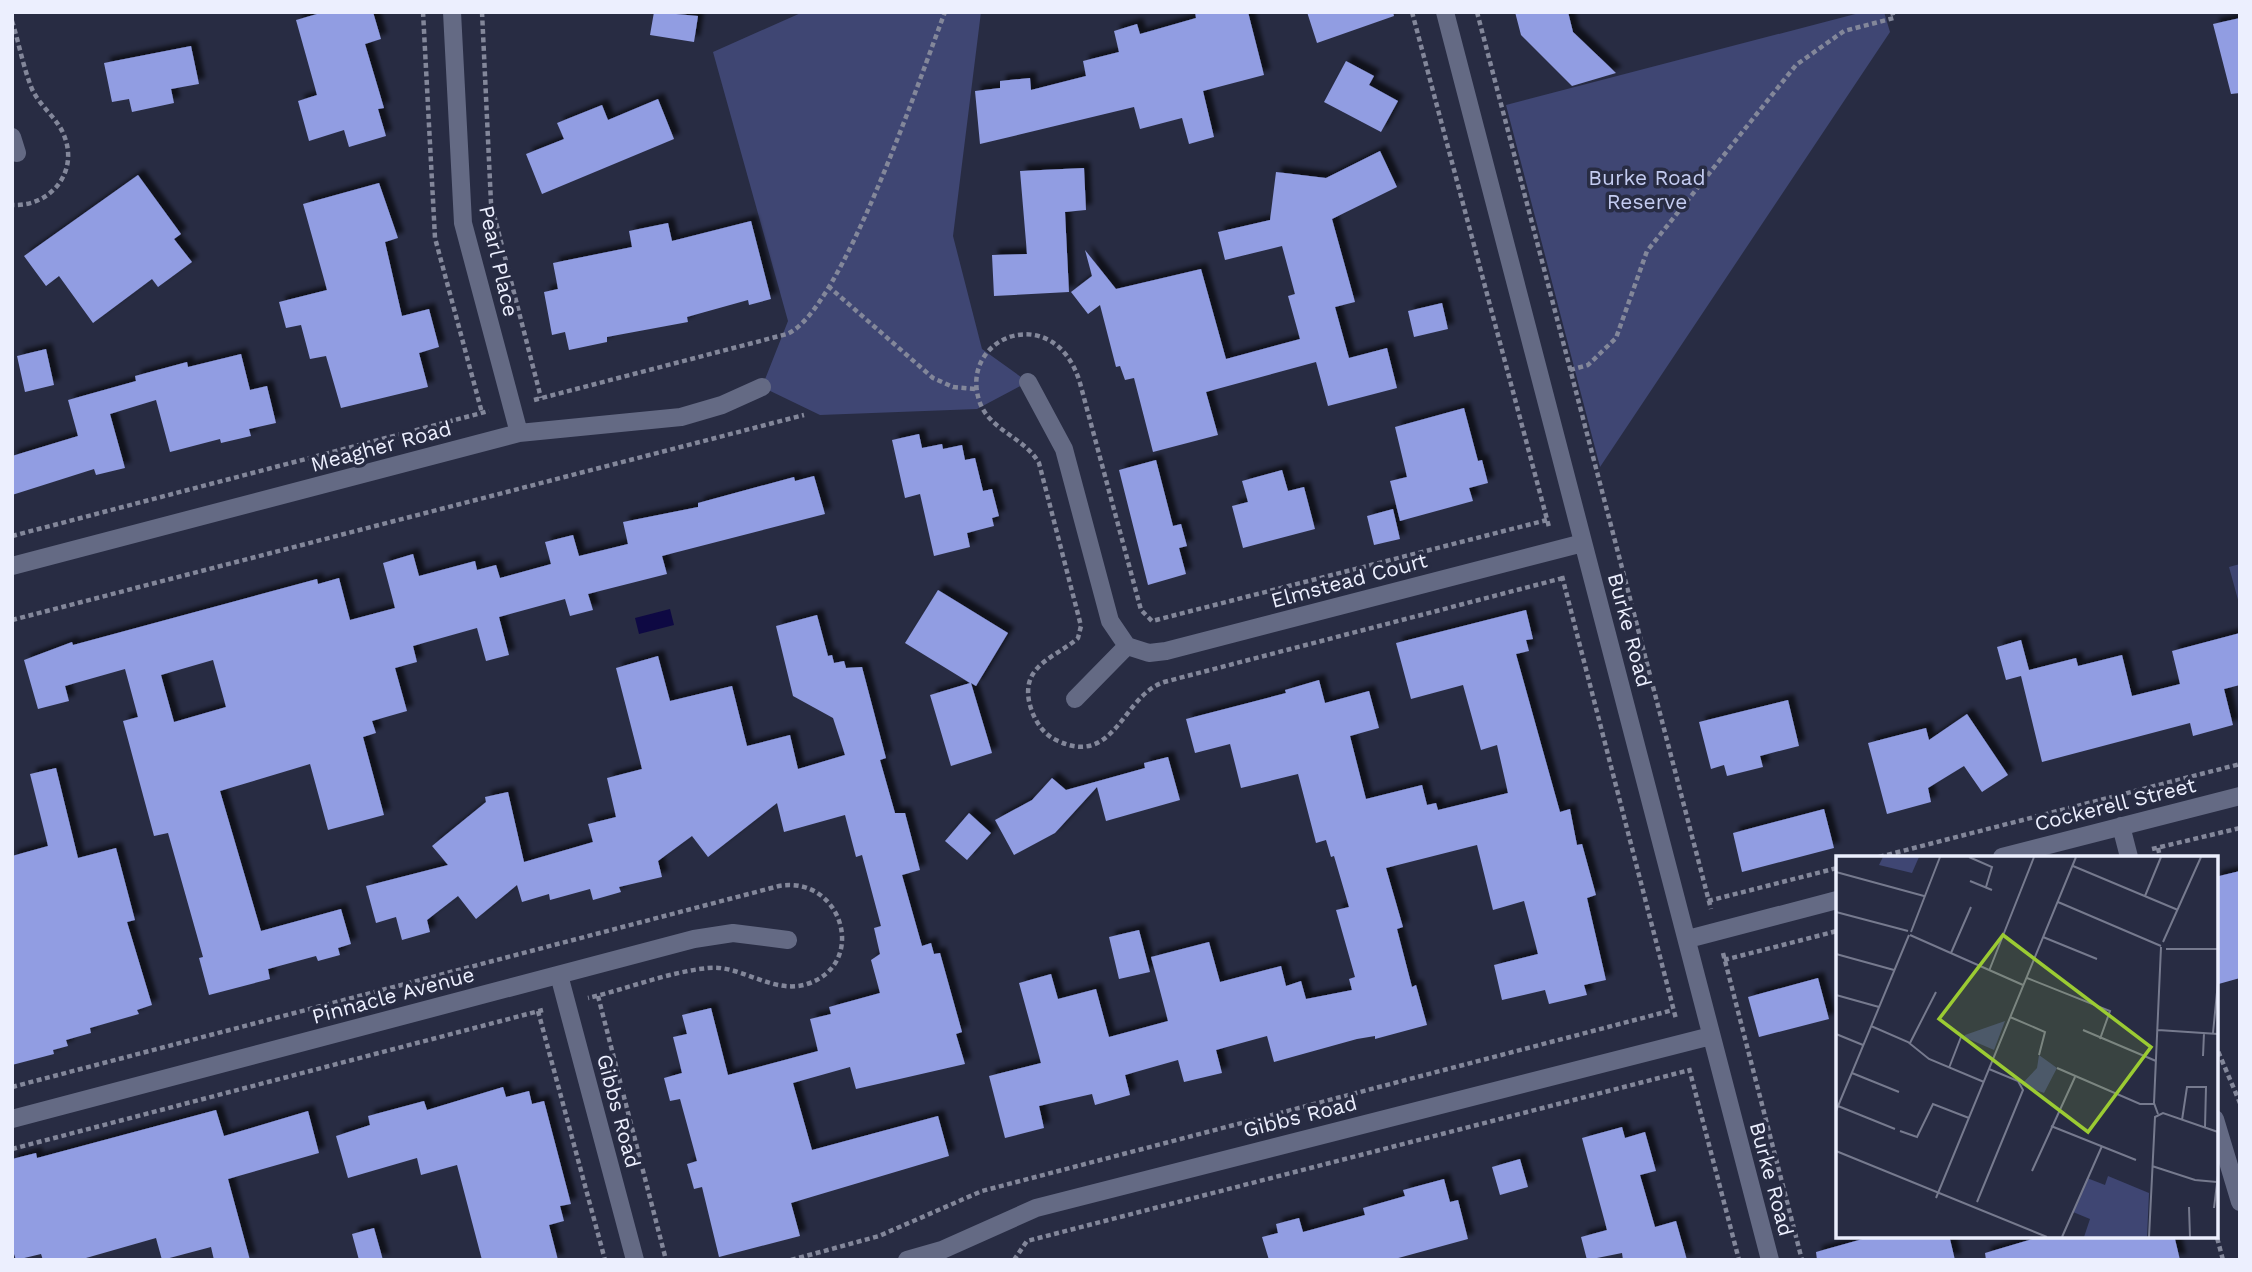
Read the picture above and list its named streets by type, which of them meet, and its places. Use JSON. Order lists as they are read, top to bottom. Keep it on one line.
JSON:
{"streets":{"street":["Pearl Place","Meagher Road","Elmstead Court","Burke Road","Cockerell Street","Pinnacle Avenue","Gibbs Road"]},"crossings":[["Pearl Place","Meagher Road"],["Elmstead Court","Burke Road"],["Burke Road","Gibbs Road"],["Pinnacle Avenue","Gibbs Road"]],"parks":["Burke Road Reserve"]}
